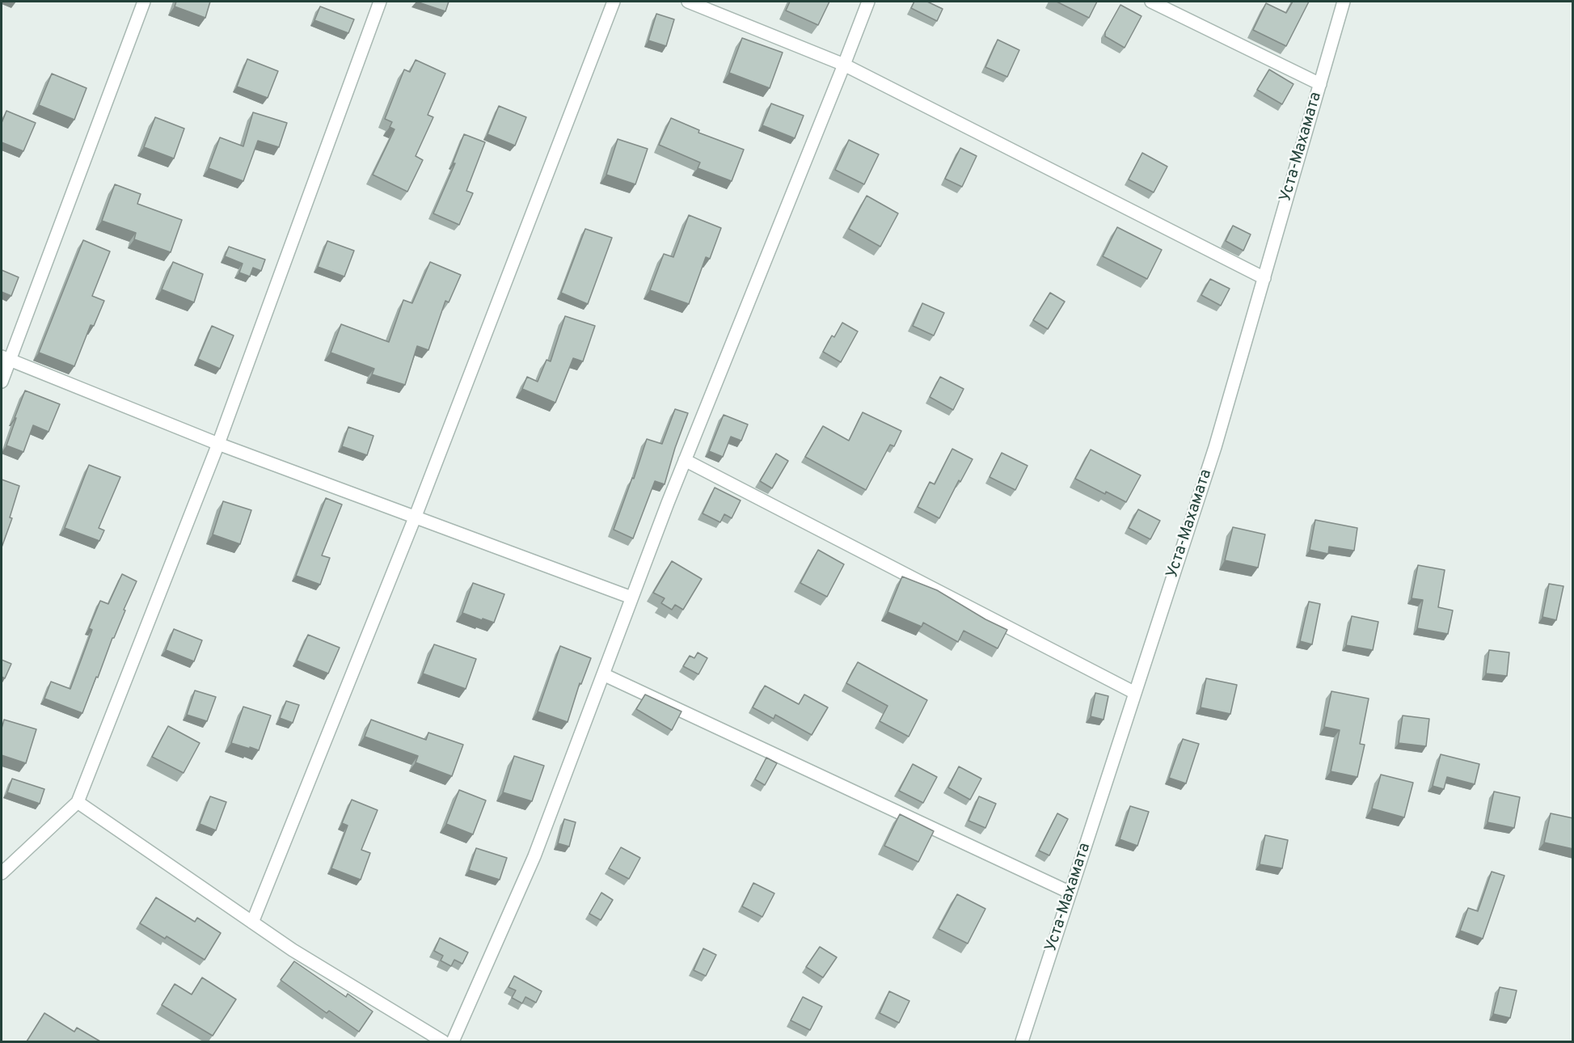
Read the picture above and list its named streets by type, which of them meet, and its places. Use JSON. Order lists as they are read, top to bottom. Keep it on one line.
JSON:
{"streets":{"street":["Уста-Махамата"]}}
